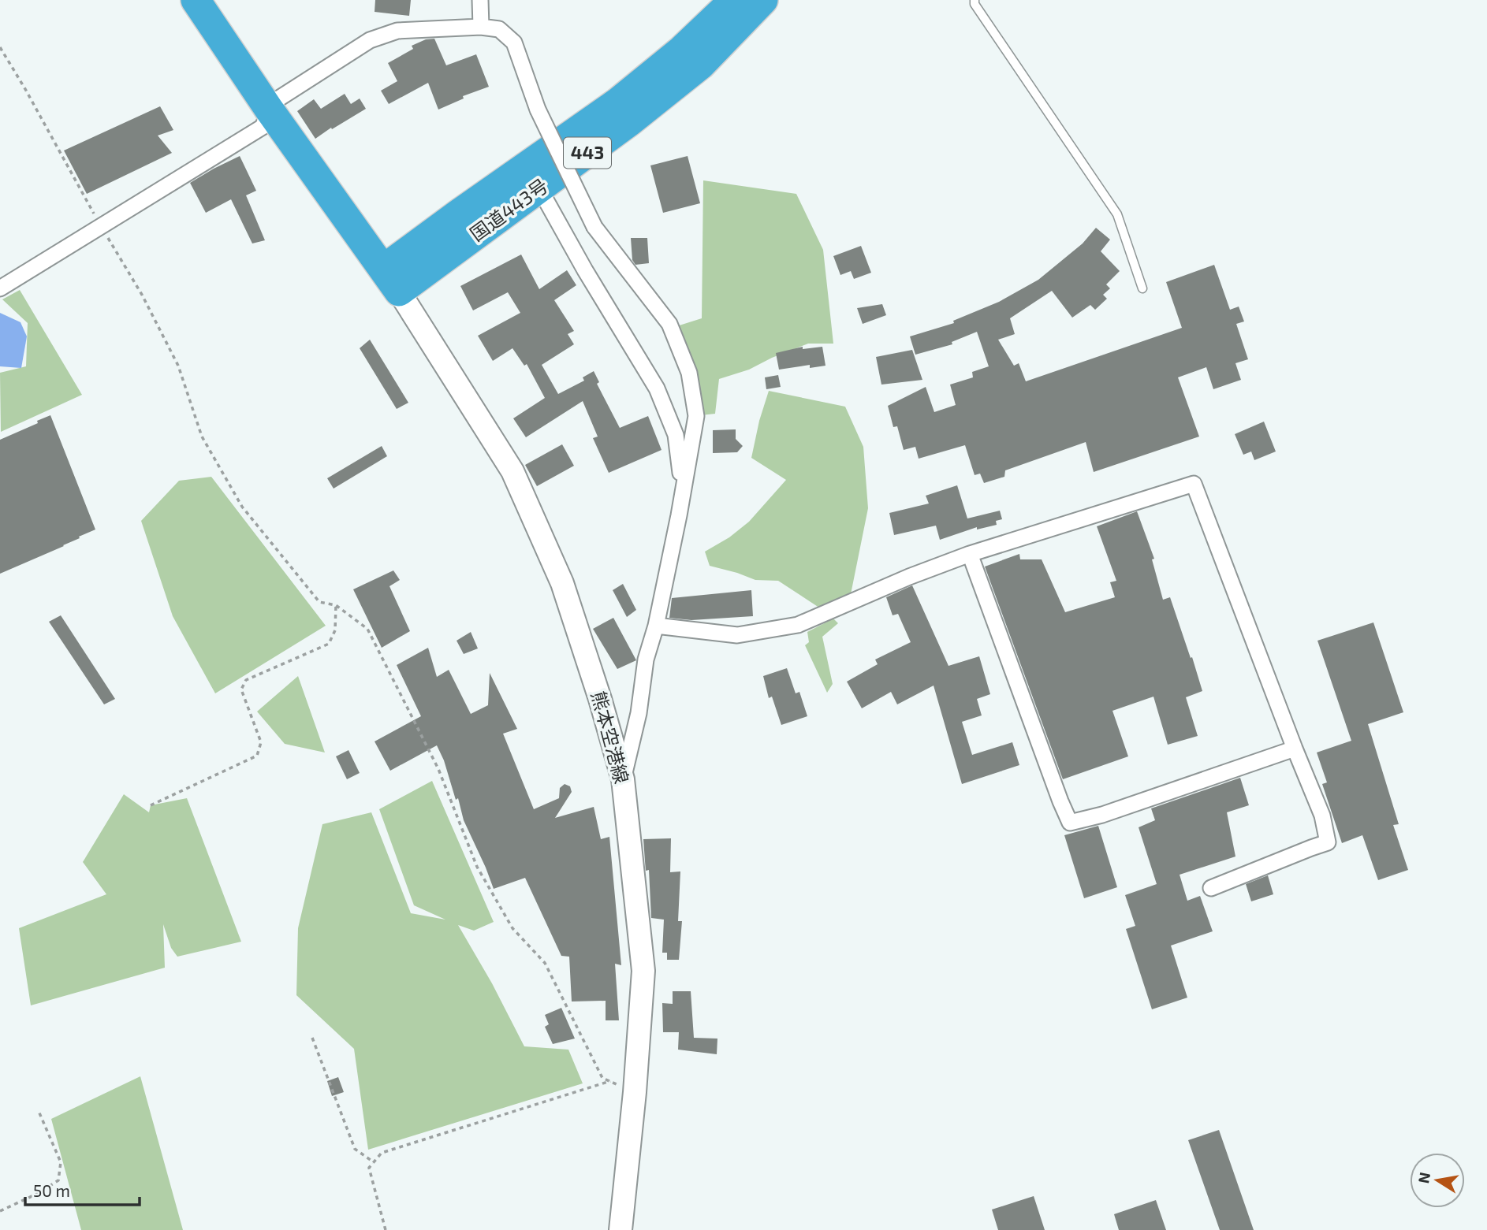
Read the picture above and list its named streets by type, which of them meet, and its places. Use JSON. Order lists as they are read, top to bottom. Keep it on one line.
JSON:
{"streets":{"highway":["443","国道443号"],"main road":["熊本空港線"]},"crossings":[["国道443号","熊本空港線"]],"scale_bar":"50 m","north":"left"}
